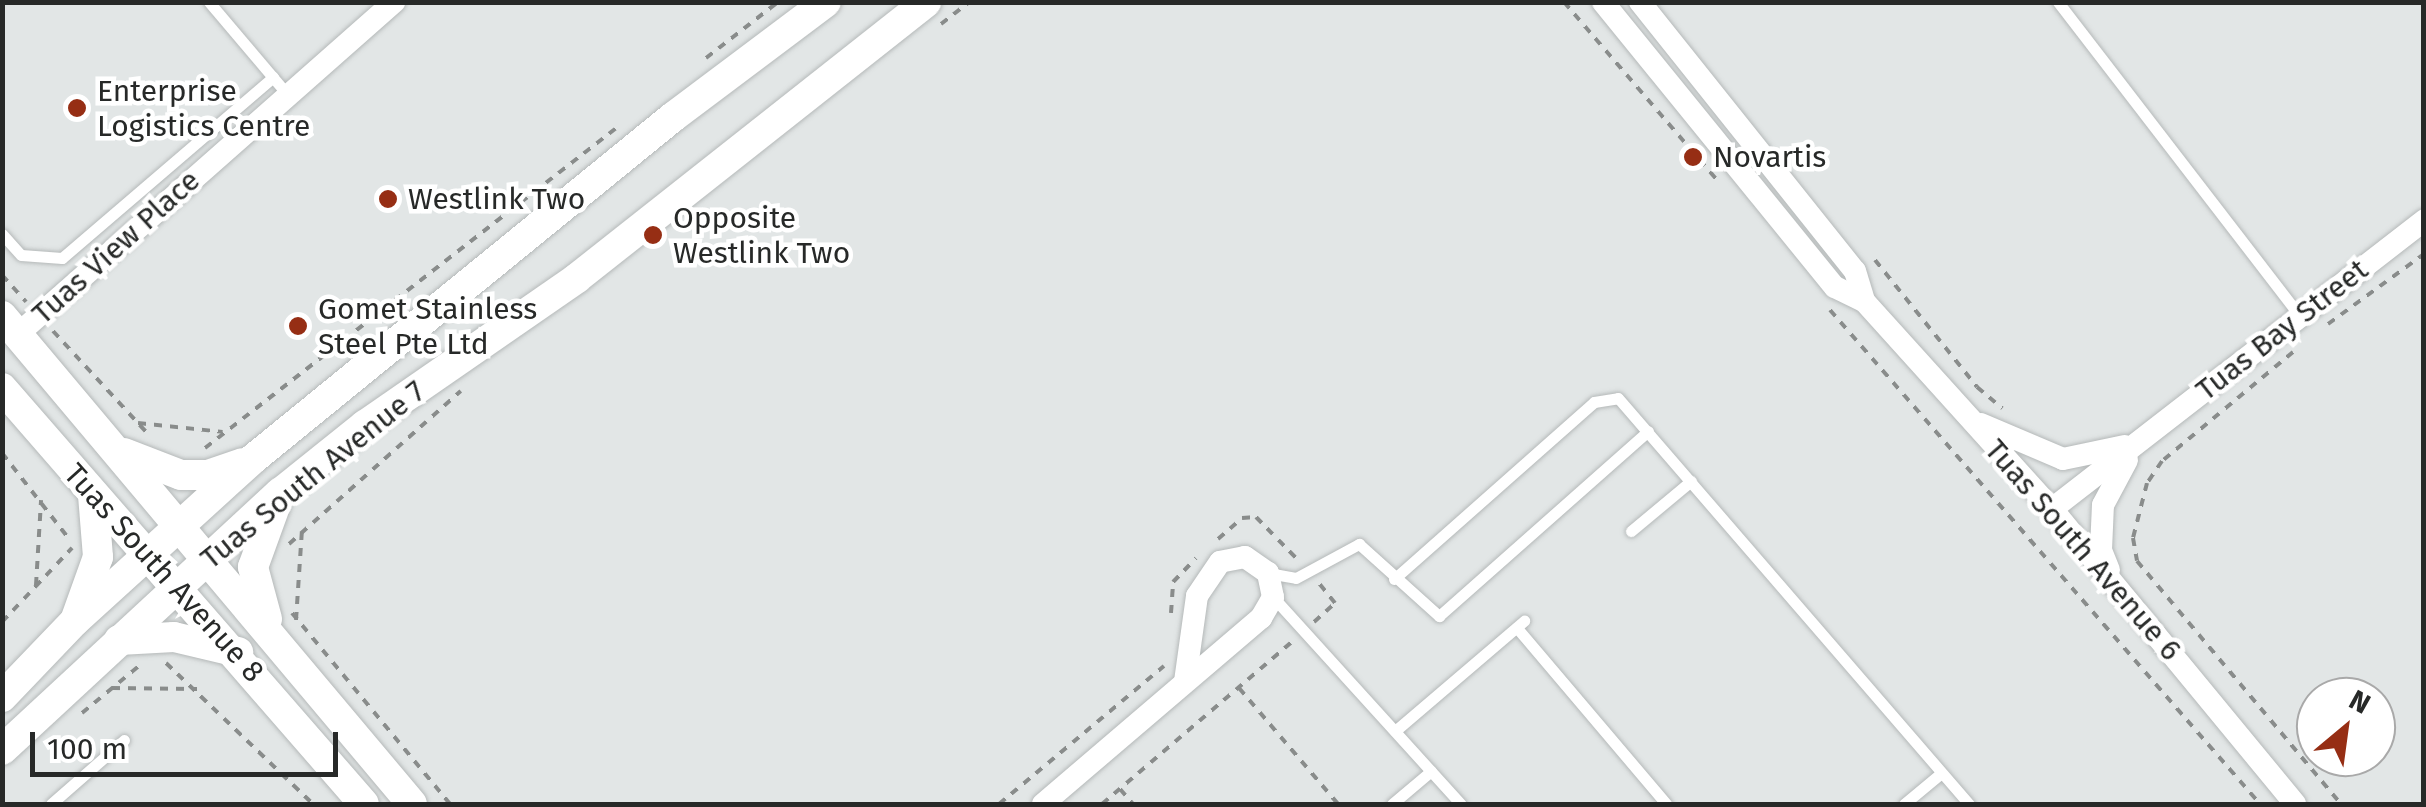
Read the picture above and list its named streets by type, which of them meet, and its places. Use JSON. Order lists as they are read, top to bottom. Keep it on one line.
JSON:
{"streets":{"street":["Tuas View Place","Tuas Bay Street","Tuas South Avenue 7","Tuas South Avenue 6","Tuas South Avenue 8"]},"crossings":[["Tuas View Place","Tuas South Avenue 8"],["Tuas Bay Street","Tuas South Avenue 6"],["Tuas South Avenue 7","Tuas South Avenue 8"]],"places":["Enterprise Logistics Centre","Novartis","Westlink Two","Opposite Westlink Two","Gomet Stainless Steel Pte Ltd"],"scale_bar":"100 m","north":"top right"}
